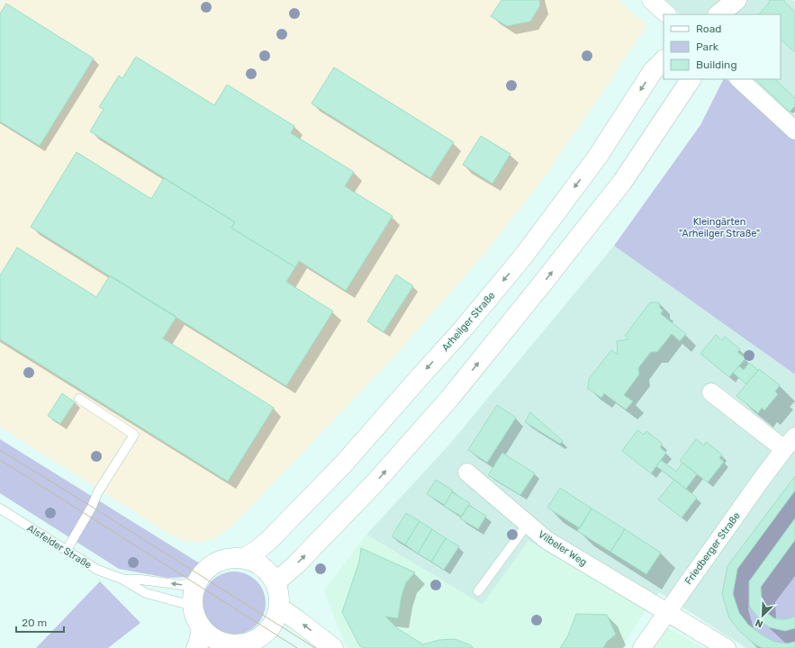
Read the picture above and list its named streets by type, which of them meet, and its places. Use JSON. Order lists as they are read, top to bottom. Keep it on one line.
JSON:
{"streets":{"street":["Arheilger Straße","Vilbeler Weg","Friedberger Straße"],"lane":["Alsfelder Straße"]},"crossings":[["Arheilger Straße","Alsfelder Straße"],["Vilbeler Weg","Friedberger Straße"]],"parks":["Kleingärten \"Arheilger Straße\""],"legend":["Road","Park","Building"],"scale_bar":"20 m","north":"bottom left"}
